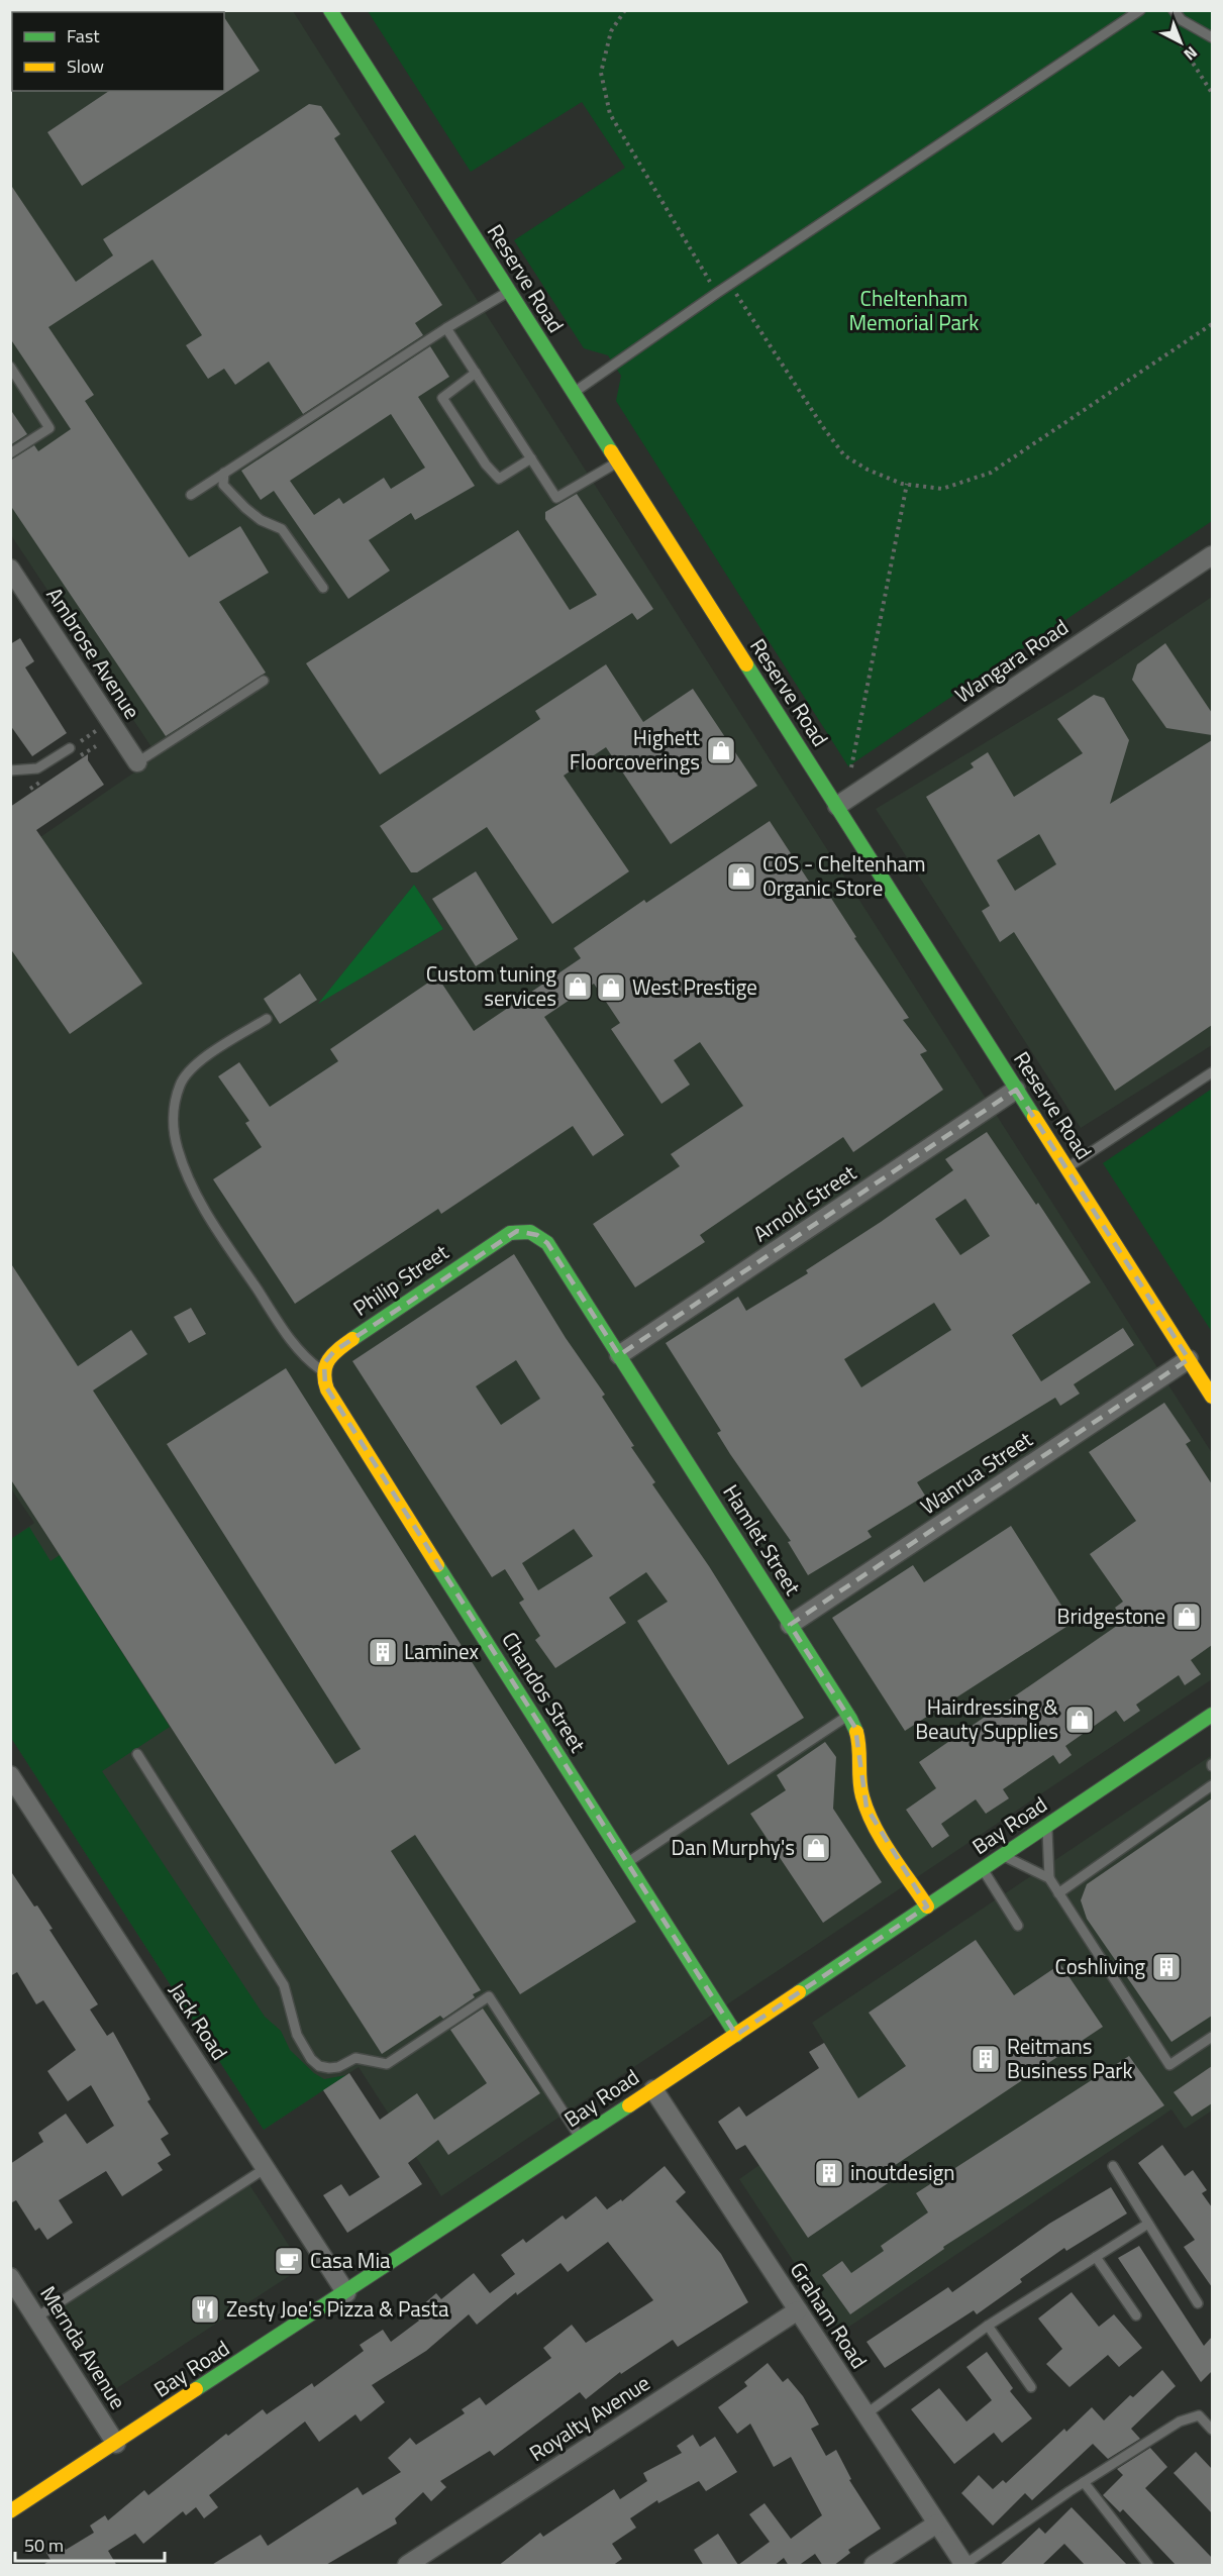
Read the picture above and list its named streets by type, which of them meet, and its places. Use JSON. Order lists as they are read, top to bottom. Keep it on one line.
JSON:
{"streets":{"street":["Reserve Road","Ambrose Avenue","Wangara Road","Arnold Street","Philip Street","Wanrua Street","Hamlet Street","Chandos Street","Bay Road","Jack Road","Graham Road","Mernda Avenue","Royalty Avenue"]},"crossings":[["Reserve Road","Wangara Road"],["Reserve Road","Arnold Street"],["Reserve Road","Wanrua Street"],["Arnold Street","Hamlet Street"],["Philip Street","Hamlet Street"],["Philip Street","Chandos Street"],["Wanrua Street","Hamlet Street"],["Hamlet Street","Bay Road"],["Chandos Street","Bay Road"],["Bay Road","Jack Road"],["Bay Road","Graham Road"],["Bay Road","Mernda Avenue"],["Graham Road","Royalty Avenue"]],"parks":["Cheltenham Memorial Park"],"places":{"shop":["Highett Floorcoverings","COS - Cheltenham Organic Store","Custom tuning services","West Prestige","Bridgestone","Hairdressing & Beauty Supplies","Dan Murphy's"],"building":["Laminex","Coshliving","Reitmans Business Park","inoutdesign"],"cafe":["Casa Mia"],"restaurant":["Zesty Joe's Pizza & Pasta"]},"legend":["Fast","Slow"],"scale_bar":"50 m","north":"bottom right"}
